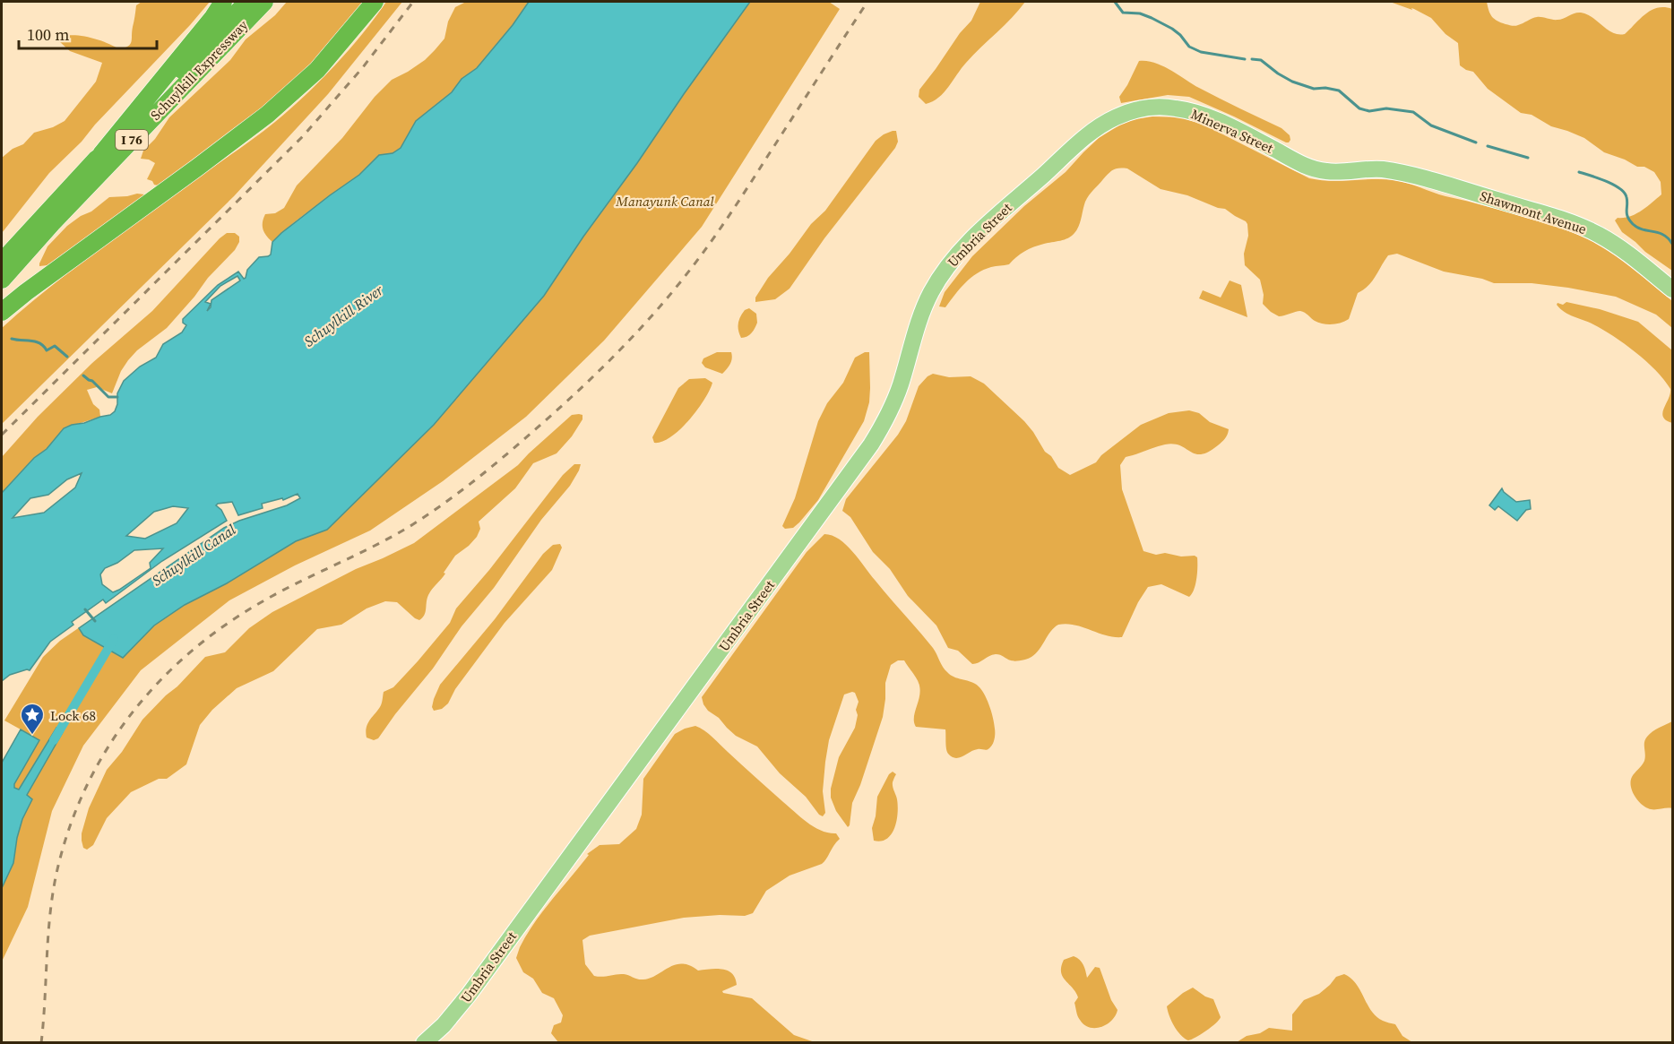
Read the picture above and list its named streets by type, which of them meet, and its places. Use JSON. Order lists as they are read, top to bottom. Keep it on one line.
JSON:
{"streets":{"highway":["Schuylkill Expressway","I 76"],"main road":["Minerva Street","Shawmont Avenue","Umbria Street"]},"crossings":[["Minerva Street","Shawmont Avenue"],["Minerva Street","Umbria Street"]],"water":["Schuylkill River","Schuylkill Canal"],"parks":["Manayunk Canal"],"places":{"place":["Lock 68"]},"scale_bar":"100 m"}
